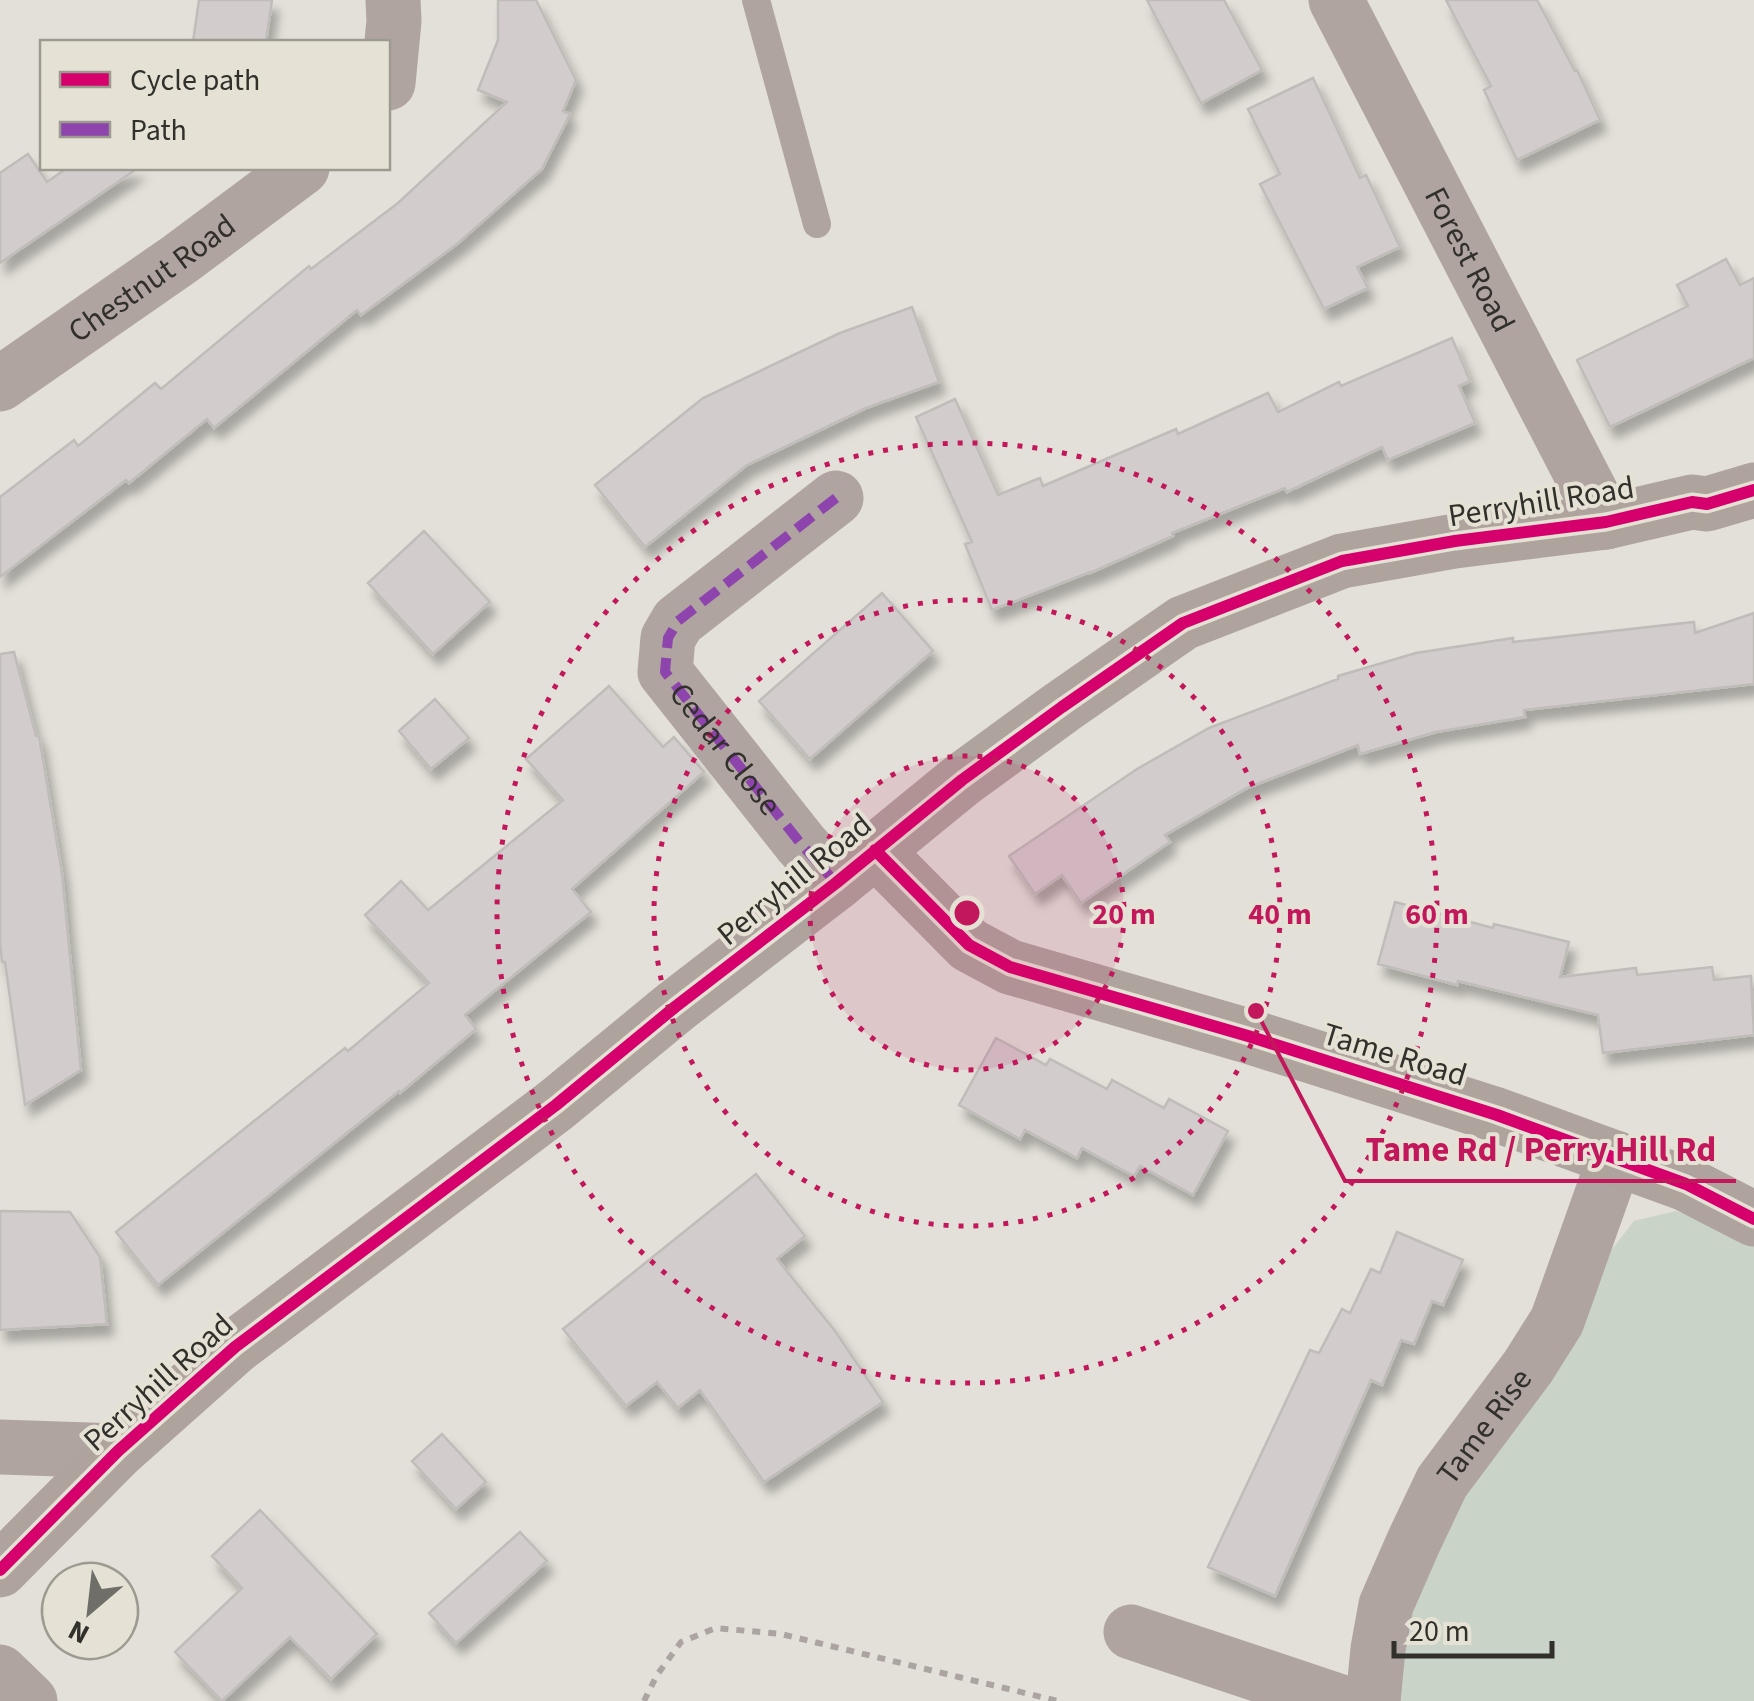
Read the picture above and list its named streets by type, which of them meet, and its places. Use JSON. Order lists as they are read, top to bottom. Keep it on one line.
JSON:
{"streets":{"street":["Forest Road","Chestnut Road","Perryhill Road","Cedar Close","Tame Road","Tame Rise"]},"crossings":[["Forest Road","Perryhill Road"],["Perryhill Road","Cedar Close"],["Perryhill Road","Tame Road"],["Cedar Close","Tame Road"],["Tame Road","Tame Rise"]],"places":["Tame Rd / Perry Hill Rd"],"legend":["Cycle path","Path"],"scale_bar":"20 m","north":"bottom left","rings":["20 m","40 m","60 m"]}
